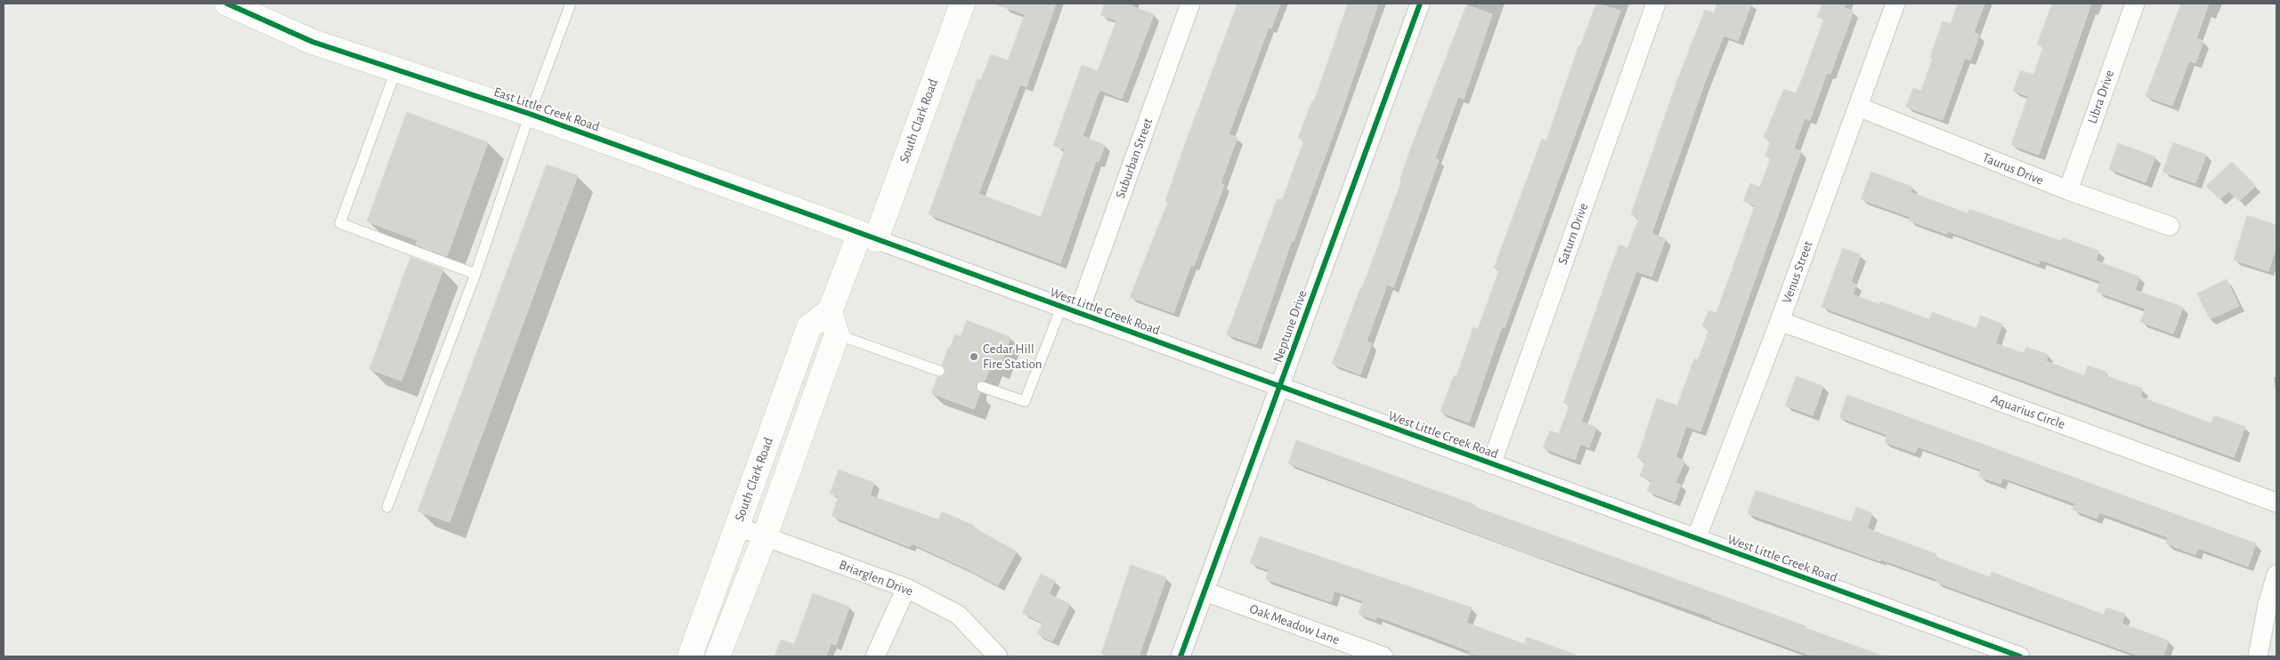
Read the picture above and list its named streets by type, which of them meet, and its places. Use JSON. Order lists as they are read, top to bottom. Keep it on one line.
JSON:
{"streets":{"street":["Libra Drive","East Little Creek Road","South Clark Road","Suburban Street","Taurus Drive","Saturn Drive","Venus Street","West Little Creek Road","Neptune Drive","Aquarius Circle","Briarglen Drive","Oak Meadow Lane"]},"crossings":[["Libra Drive","Taurus Drive"],["East Little Creek Road","South Clark Road"],["East Little Creek Road","West Little Creek Road"],["South Clark Road","West Little Creek Road"],["South Clark Road","Briarglen Drive"],["Suburban Street","West Little Creek Road"],["Taurus Drive","Venus Street"],["Saturn Drive","West Little Creek Road"],["Venus Street","West Little Creek Road"],["Venus Street","Aquarius Circle"],["West Little Creek Road","Neptune Drive"],["Neptune Drive","Oak Meadow Lane"]],"places":["Cedar Hill Fire Station"]}
